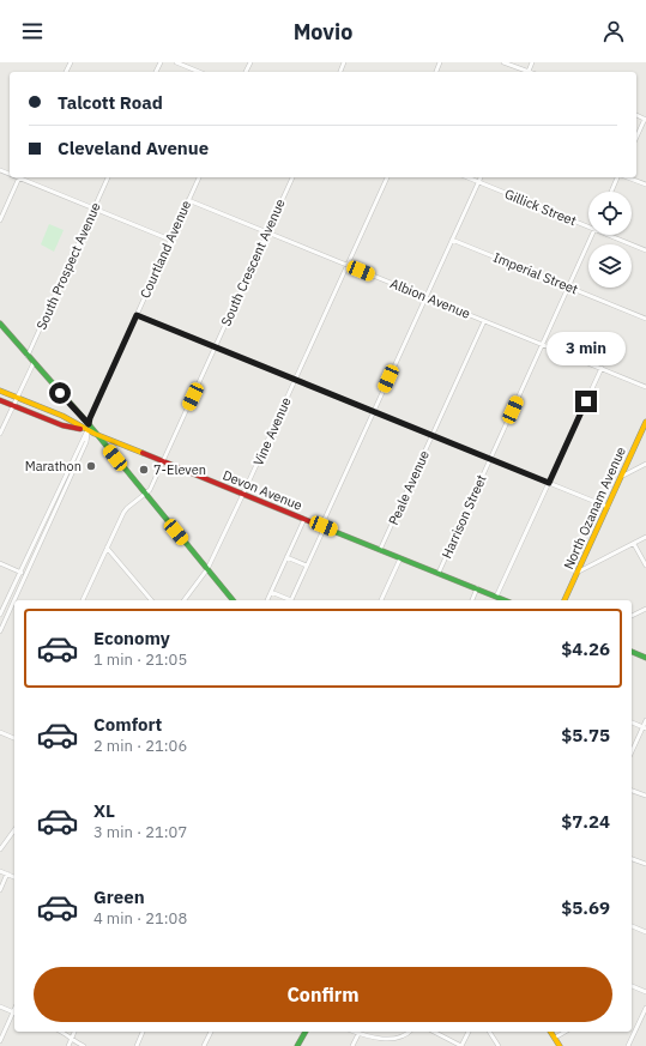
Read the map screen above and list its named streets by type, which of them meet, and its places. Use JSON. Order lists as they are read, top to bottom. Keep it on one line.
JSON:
{"streets":{"street":["Gillick Street","Courtland Avenue","South Crescent Avenue","South Prospect Avenue","Imperial Street","Albion Avenue","Vine Avenue","Peale Avenue","Devon Avenue","North Ozanam Avenue","Harrison Street"]},"crossings":[["Courtland Avenue","Albion Avenue"],["Courtland Avenue","Devon Avenue"],["South Crescent Avenue","Albion Avenue"],["South Crescent Avenue","Devon Avenue"],["Imperial Street","Harrison Street"],["Albion Avenue","Vine Avenue"],["Albion Avenue","Peale Avenue"],["Albion Avenue","Harrison Street"],["Vine Avenue","Devon Avenue"],["Peale Avenue","Devon Avenue"],["Devon Avenue","Harrison Street"]],"places":["Marathon","7-Eleven"],"page":{"header":"Movio","banner":["Talcott Road","Cleveland Avenue"],"bubble":"3 min","list":[{"name":"Economy","note":"1 min · 21:05","value":"$4.26"},{"name":"Comfort","note":"2 min · 21:06","value":"$5.75"},{"name":"XL","note":"3 min · 21:07","value":"$7.24"},{"name":"Green","note":"4 min · 21:08","value":"$5.69"}],"buttons":"Confirm"}}
